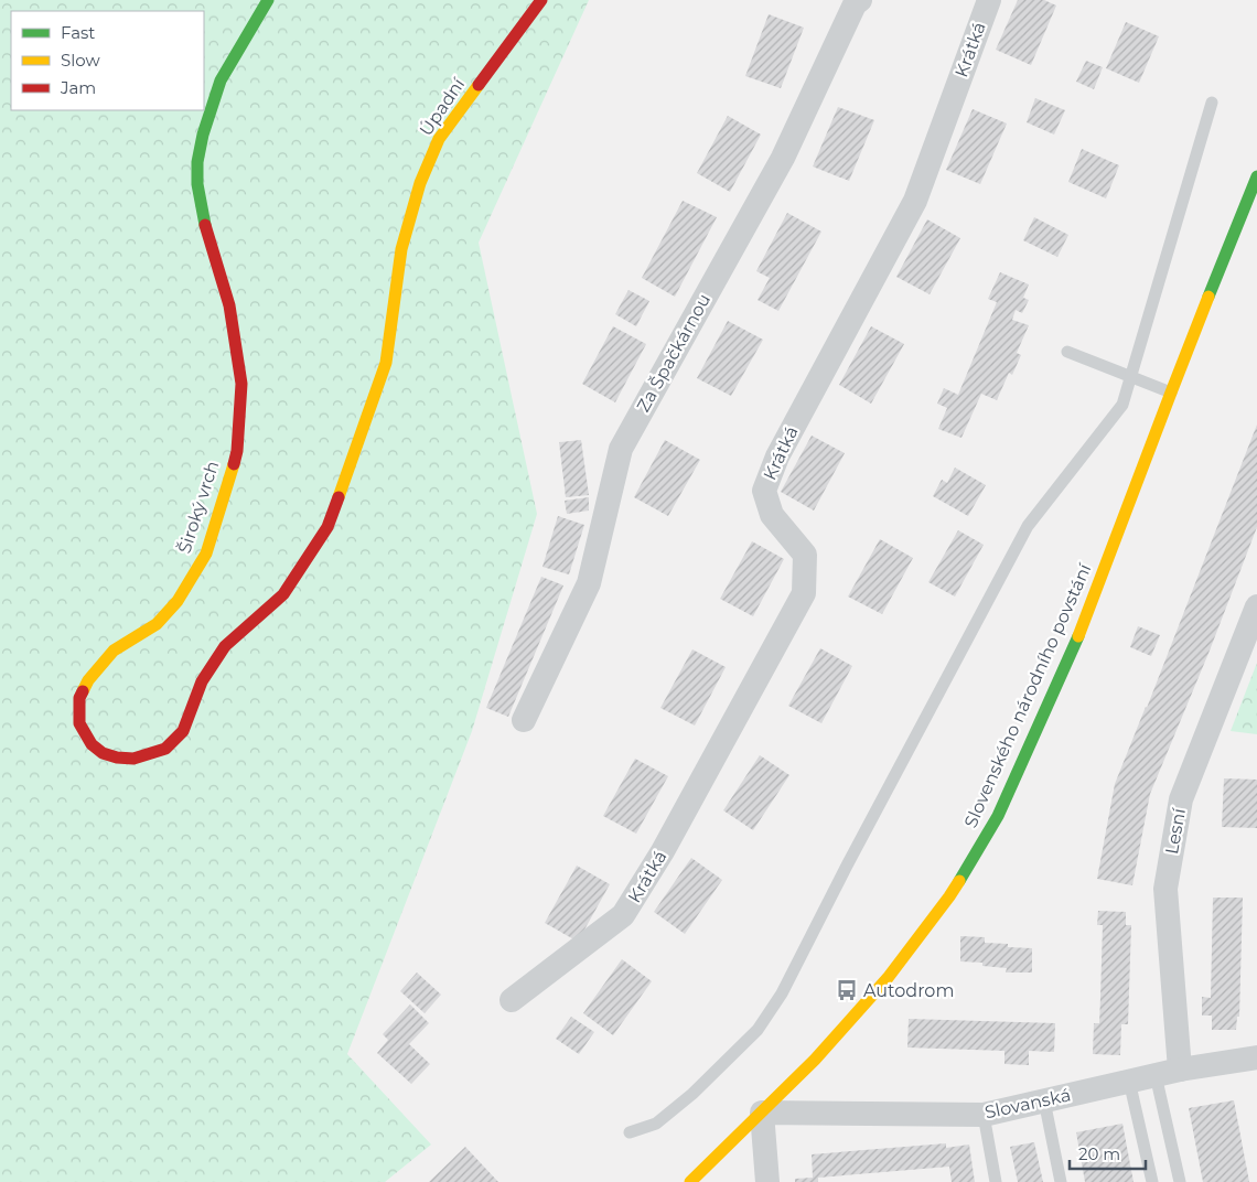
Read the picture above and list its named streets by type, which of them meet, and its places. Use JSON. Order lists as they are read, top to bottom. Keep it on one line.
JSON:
{"streets":{"street":["Krátká","Úpadní","Za Špačkárnou","Široký vrch","Slovenského národního povstání","Lesní","Slovanská"]},"crossings":[["Úpadní","Široký vrch"],["Slovenského národního povstání","Slovanská"],["Lesní","Slovanská"]],"places":{"bus stop":["Autodrom"]},"legend":["Fast","Slow","Jam"],"scale_bar":"20 m"}
